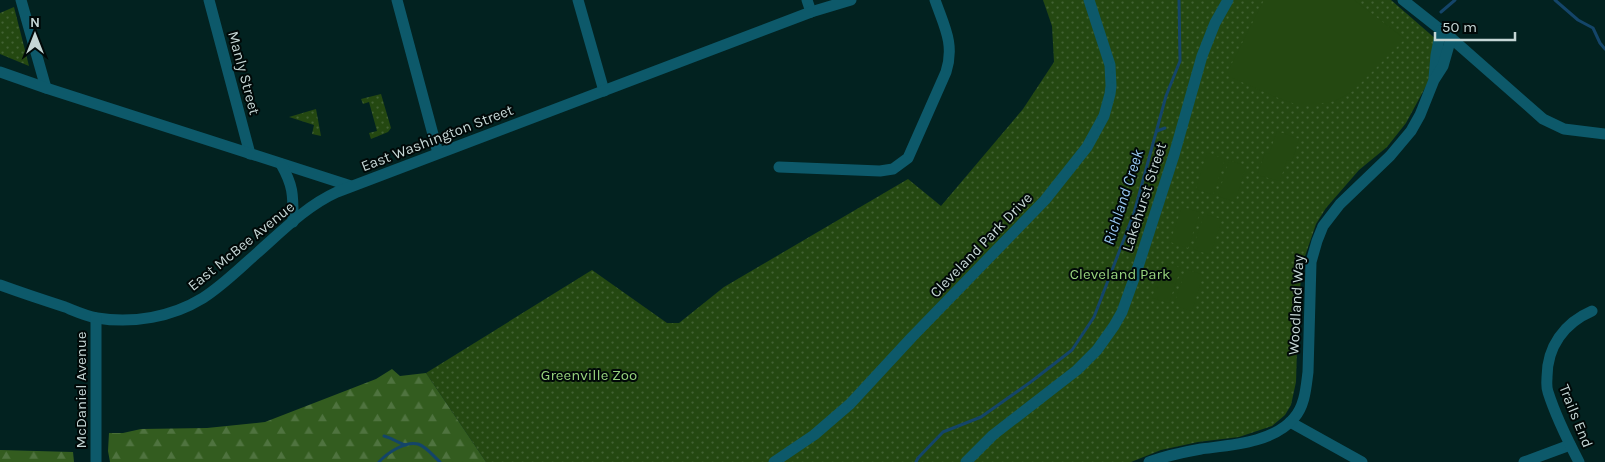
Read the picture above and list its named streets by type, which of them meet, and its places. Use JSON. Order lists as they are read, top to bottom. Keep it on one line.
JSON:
{"streets":{"street":["Manly Street","East Washington Street","Lakehurst Street","Cleveland Park Drive","East McBee Avenue","Woodland Way","McDaniel Avenue","Trails End"]},"crossings":[["Manly Street","East Washington Street"],["East Washington Street","East McBee Avenue"],["East McBee Avenue","McDaniel Avenue"]],"water":["Richland Creek"],"parks":["Cleveland Park","Greenville Zoo"],"scale_bar":"50 m","north":"top"}
